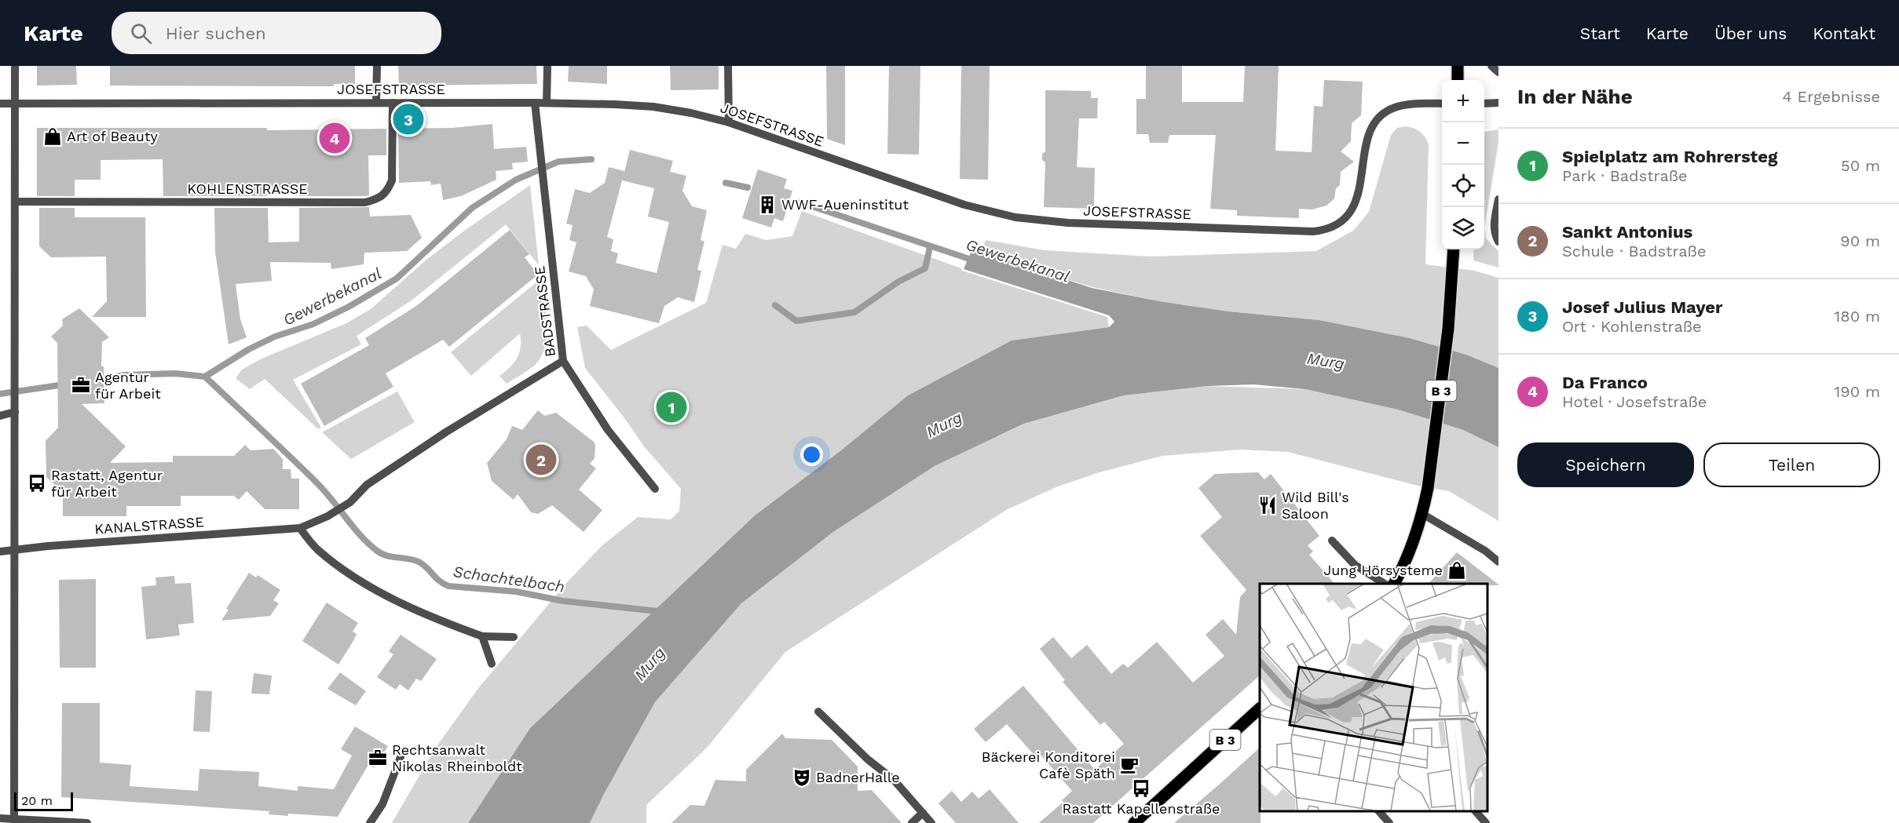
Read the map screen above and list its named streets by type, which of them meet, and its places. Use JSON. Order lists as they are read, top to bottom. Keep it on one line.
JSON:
{"streets":{"main road":["B 3"],"street":["JOSEFSTRASSE","KOHLENSTRASSE","BADSTRASSE","KANALSTRASSE"]},"crossings":[["JOSEFSTRASSE","KOHLENSTRASSE"],["JOSEFSTRASSE","BADSTRASSE"],["BADSTRASSE","KANALSTRASSE"]],"water":["Gewerbekanal","Murg","Schachtelbach"],"places":{"shop":["Art of Beauty","Jung Hörsysteme"],"building":["WWF-Aueninstitut"],"office":["Agentur für Arbeit","Rechtsanwalt Nikolas Rheinboldt"],"bus stop":["Rastatt, Agentur für Arbeit","Rastatt Kapellenstraße"],"restaurant":["Wild Bill's Saloon"],"cafe":["Bäckerei Konditorei Cafè Späth"],"theatre":["BadnerHalle"]},"scale_bar":"20 m","page":{"header":"Karte","search":"Hier suchen","nav":["Start","Karte","Über uns","Kontakt"],"heading":["In der Nähe","4 Ergebnisse"],"map_buttons":["+","−"],"pins":["3","4","1","2"],"list":[{"mark":"1","name":"Spielplatz am Rohrersteg","note":"Park · Badstraße","value":"50 m"},{"mark":"2","name":"Sankt Antonius","note":"Schule · Badstraße","value":"90 m"},{"mark":"3","name":"Josef Julius Mayer","note":"Ort · Kohlenstraße","value":"180 m"},{"mark":"4","name":"Da Franco","note":"Hotel · Josefstraße","value":"190 m"}],"buttons":["Speichern","Teilen"],"scale":"20 m"}}
